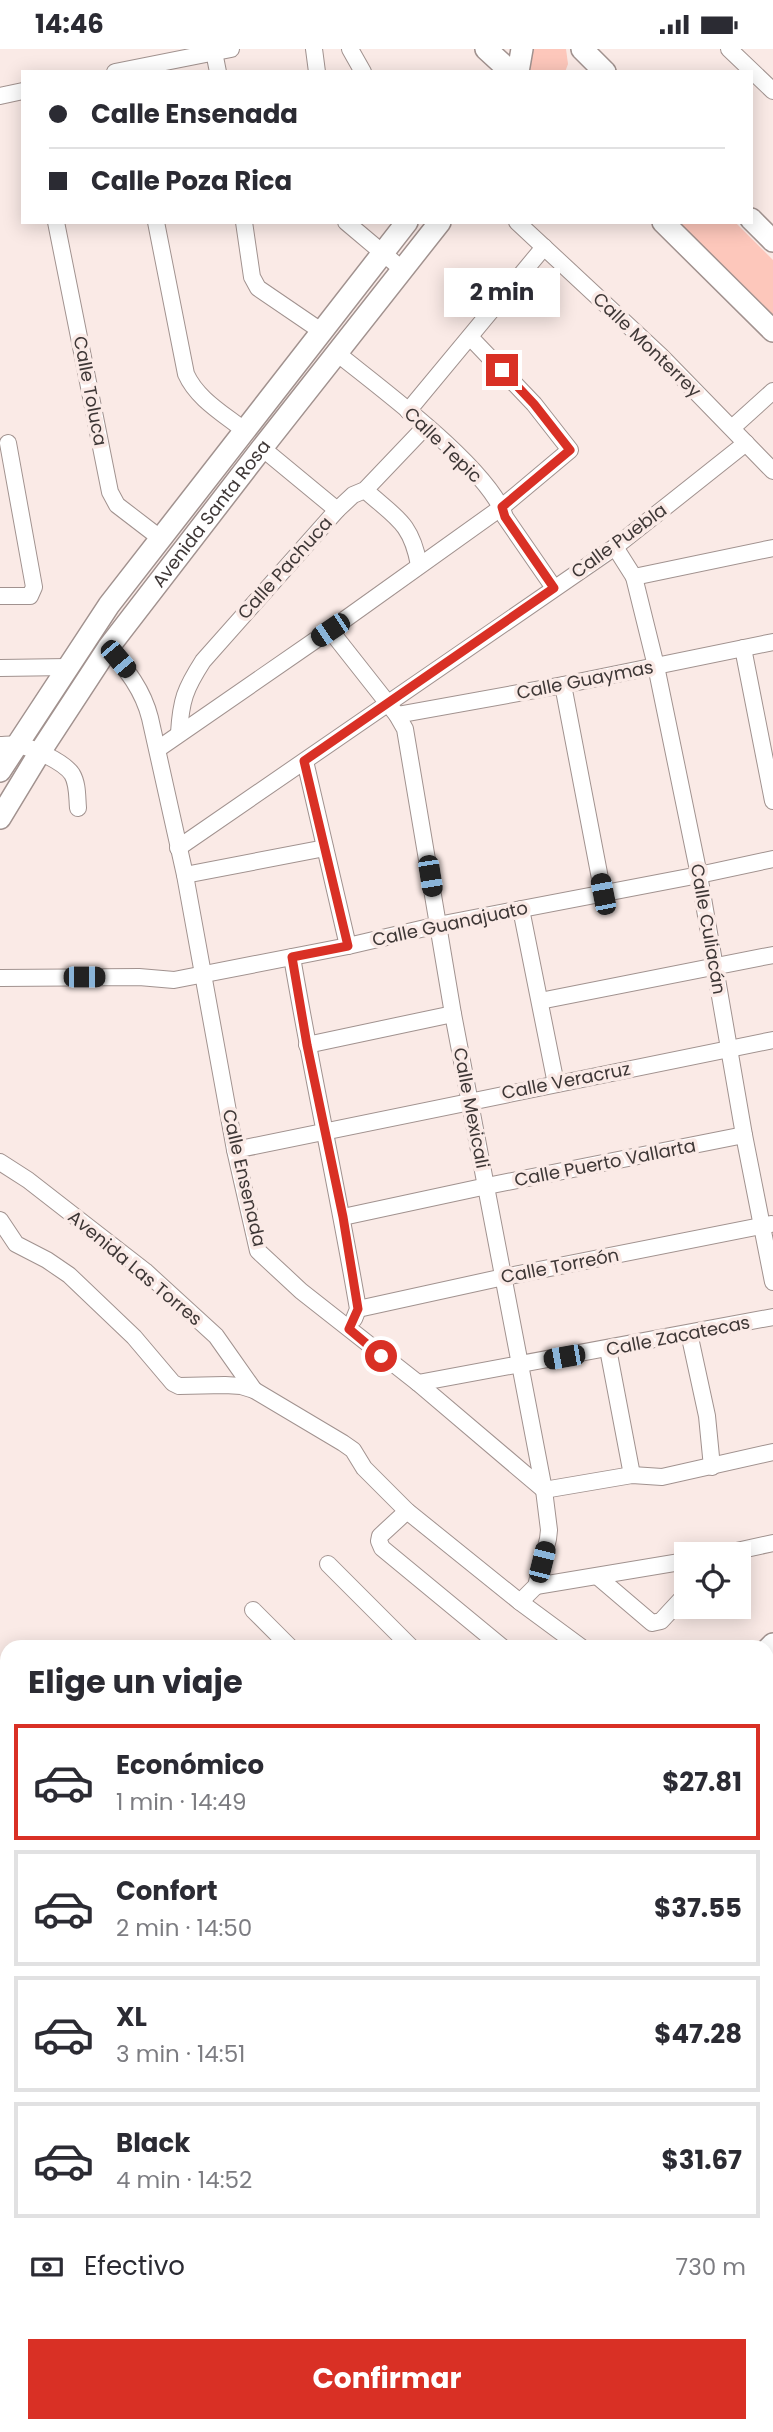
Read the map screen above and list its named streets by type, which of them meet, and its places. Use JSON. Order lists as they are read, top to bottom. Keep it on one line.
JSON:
{"streets":{"main road":["Avenida Santa Rosa"],"street":["Calle Monterrey","Calle Toluca","Calle Tepic","Calle Puebla","Calle Pachuca","Calle Guaymas","Calle Guanajuato","Calle Culiacán","Calle Veracruz","Calle Mexicali","Calle Puerto Vallarta","Calle Ensenada","Calle Torreón","Avenida Las Torres","Calle Zacatecas"]},"crossings":[["Calle Monterrey","Calle Puebla"],["Calle Toluca","Avenida Santa Rosa"],["Calle Tepic","Avenida Santa Rosa"],["Calle Tepic","Calle Puebla"],["Calle Tepic","Calle Pachuca"],["Avenida Santa Rosa","Calle Ensenada"],["Calle Puebla","Calle Guaymas"],["Calle Puebla","Calle Culiacán"],["Calle Puebla","Calle Mexicali"],["Calle Puebla","Calle Ensenada"],["Calle Guaymas","Calle Culiacán"],["Calle Guaymas","Calle Mexicali"],["Calle Guanajuato","Calle Culiacán"],["Calle Guanajuato","Calle Mexicali"],["Calle Guanajuato","Calle Ensenada"],["Calle Culiacán","Calle Veracruz"],["Calle Culiacán","Calle Puerto Vallarta"],["Calle Culiacán","Calle Torreón"],["Calle Veracruz","Calle Mexicali"],["Calle Veracruz","Calle Ensenada"],["Calle Mexicali","Calle Puerto Vallarta"],["Calle Mexicali","Calle Ensenada"],["Calle Mexicali","Calle Torreón"],["Calle Mexicali","Avenida Las Torres"],["Calle Mexicali","Calle Zacatecas"],["Calle Ensenada","Calle Zacatecas"]],"page":{"status":"14:46","banner":["Calle Ensenada","Calle Poza Rica"],"bubble":"2 min","heading":"Elige un viaje","list":[{"name":"Económico","note":"1 min · 14:49","value":"$27.81"},{"name":"Confort","note":"2 min · 14:50","value":"$37.55"},{"name":"XL","note":"3 min · 14:51","value":"$47.28"},{"name":"Black","note":"4 min · 14:52","value":"$31.67"}],"pay":["Efectivo","730 m"],"buttons":"Confirmar"}}
